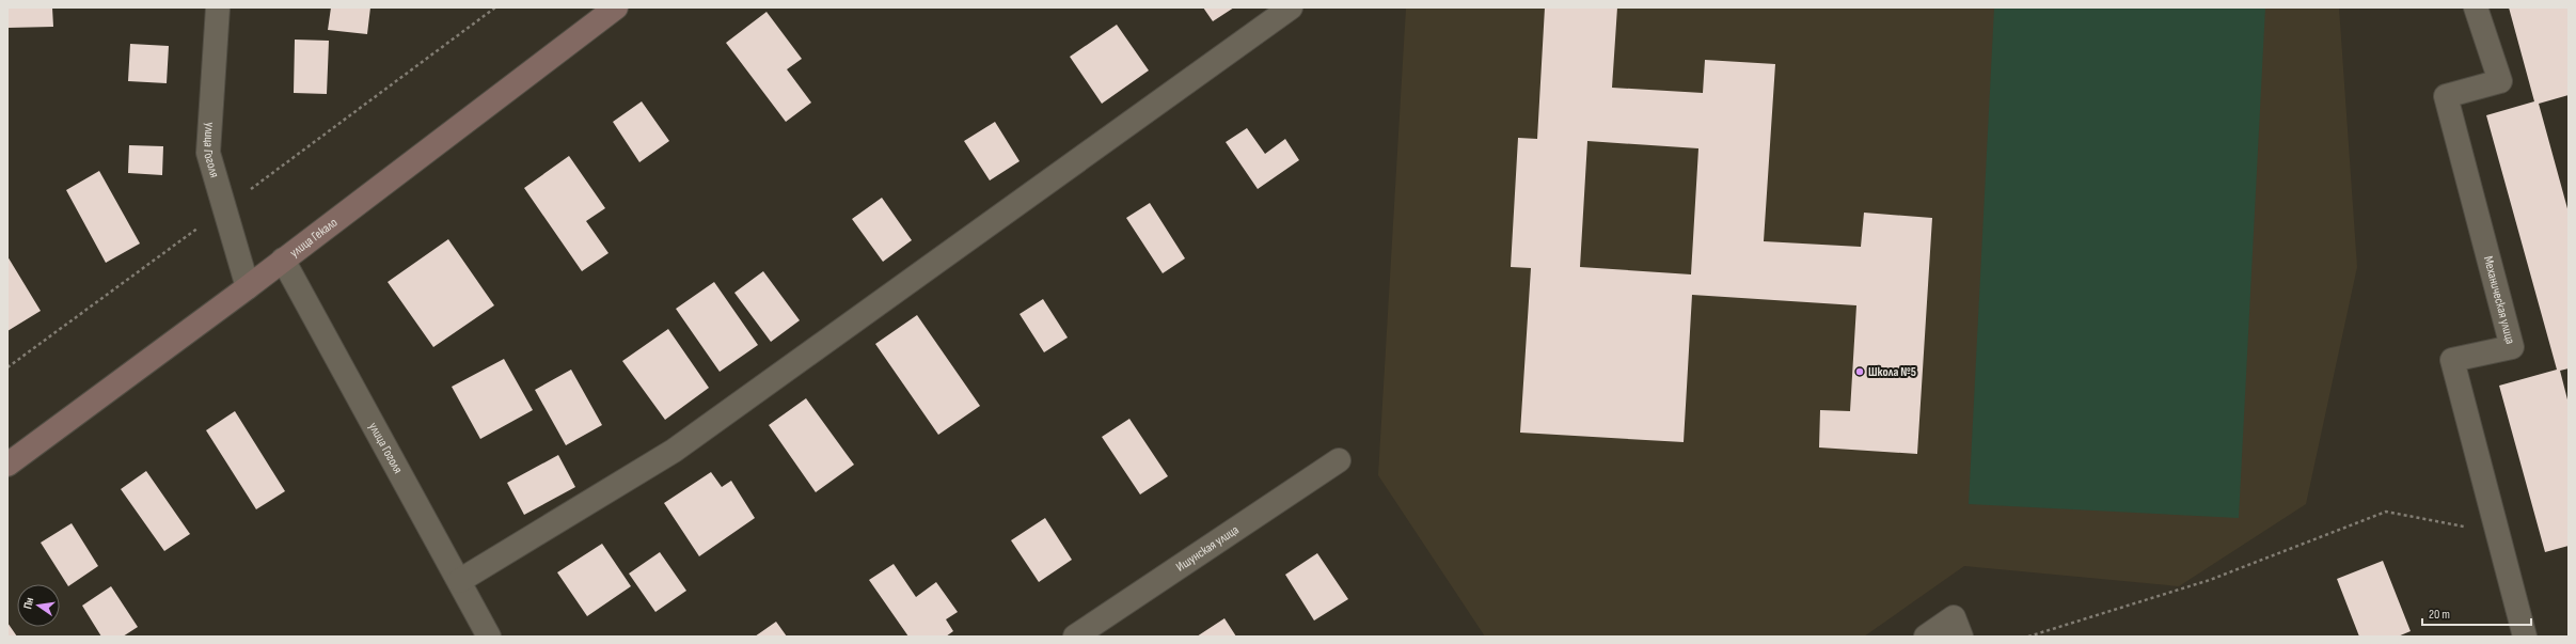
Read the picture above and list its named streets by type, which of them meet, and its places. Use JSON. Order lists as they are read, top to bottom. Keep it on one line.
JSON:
{"streets":{"main road":["улица Гекало"],"street":["улица Гоголя","Механическая улица","Ишунская улица"]},"crossings":[["улица Гоголя","улица Гекало"]],"places":["Школа №5"],"scale_bar":"20 m","north":"left"}
